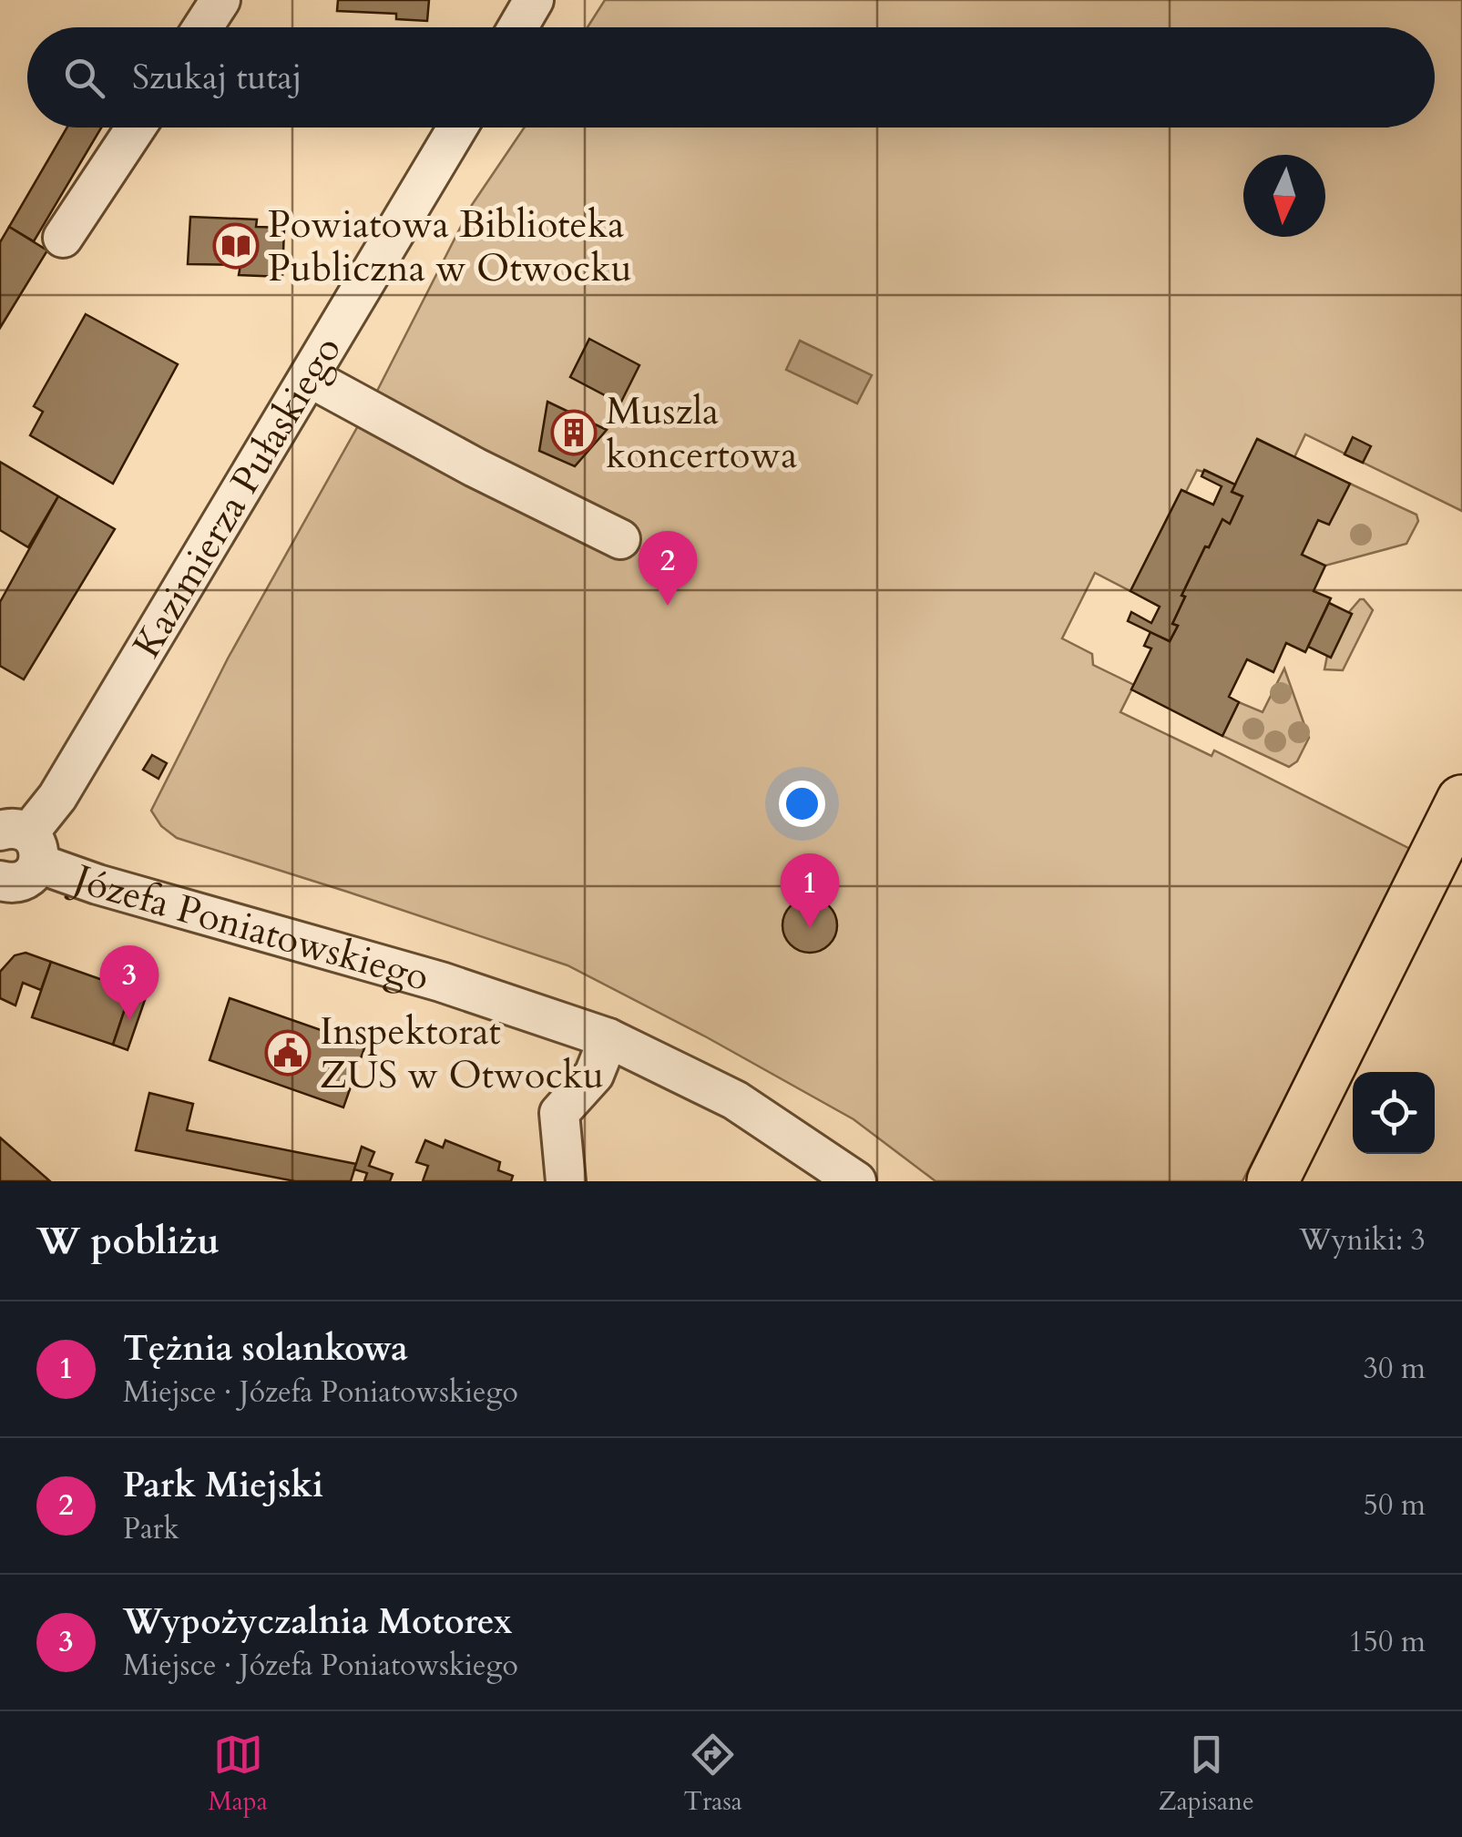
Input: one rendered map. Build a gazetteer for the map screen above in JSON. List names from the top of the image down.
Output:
{
  "streets": {
    "street": ["Kazimierza Pułaskiego", "Józefa Poniatowskiego"]
  },
  "crossings": [
    ["Kazimierza Pułaskiego", "Józefa Poniatowskiego"]
  ],
  "places": {
    "library": ["Powiatowa Biblioteka Publiczna w Otwocku"],
    "building": ["Muszla koncertowa"],
    "public building": ["Inspektorat ZUS w Otwocku"]
  },
  "north": "bottom",
  "page": {
    "search": "Szukaj tutaj",
    "pins": ["2", "1", "3"],
    "heading": ["W pobliżu", "Wyniki: 3"],
    "list": [
      {
        "mark": "1",
        "name": "Tężnia solankowa",
        "note": "Miejsce · Józefa Poniatowskiego",
        "value": "30 m"
      },
      {
        "mark": "2",
        "name": "Park Miejski",
        "note": "Park",
        "value": "50 m"
      },
      {
        "mark": "3",
        "name": "Wypożyczalnia Motorex",
        "note": "Miejsce · Józefa Poniatowskiego",
        "value": "150 m"
      }
    ],
    "nav": ["Mapa", "Trasa", "Zapisane"]
  }
}
